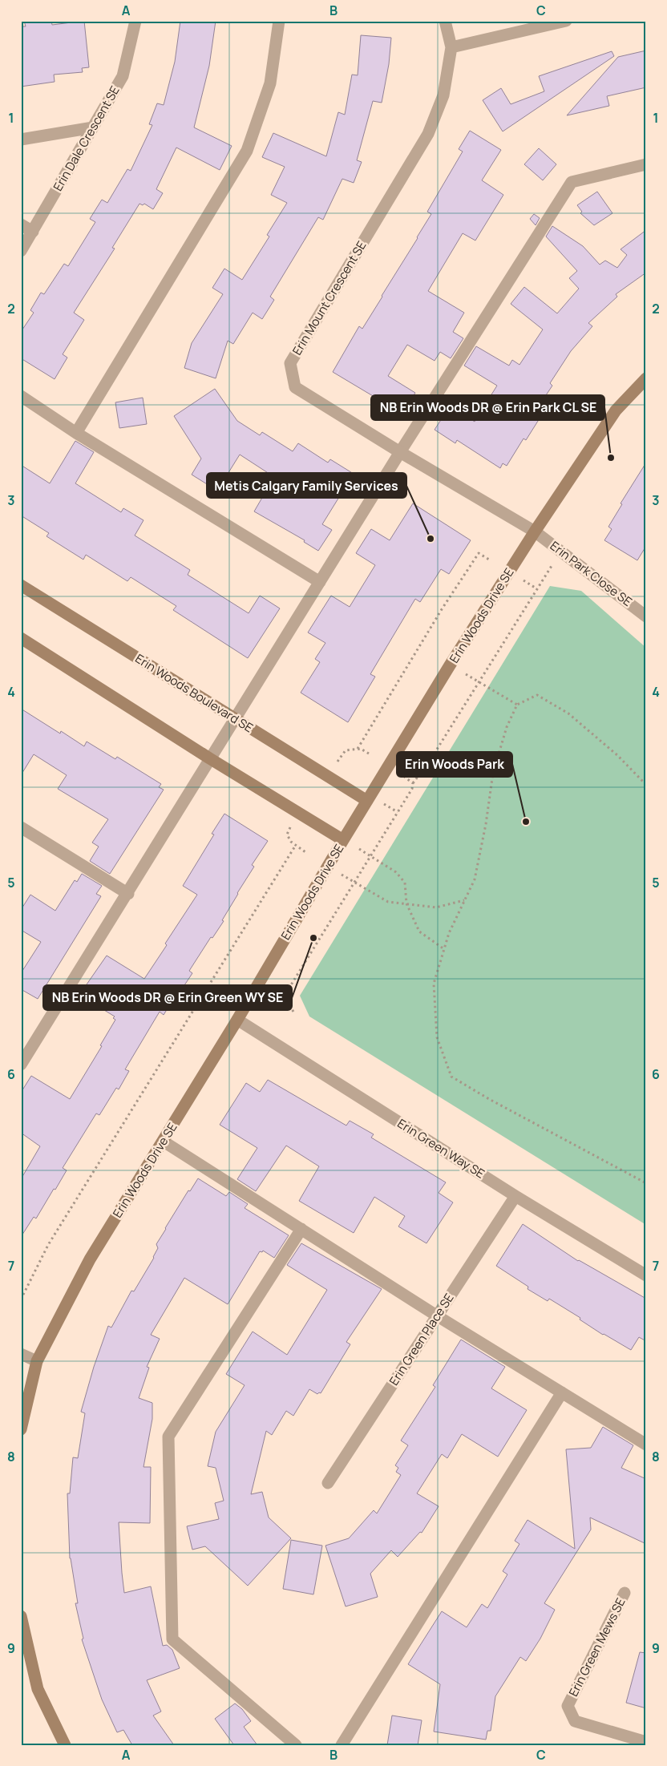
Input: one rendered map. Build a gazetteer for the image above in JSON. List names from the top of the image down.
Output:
{
  "streets": {
    "street": [
      "Erin Dale Crescent SE",
      "Erin Mount Crescent SE",
      "Erin Park Close SE",
      "Erin Woods Drive SE",
      "Erin Woods Boulevard SE",
      "Erin Green Way SE",
      "Erin Green Place SE",
      "Erin Green Mews SE"
    ]
  },
  "crossings": [
    ["Erin Mount Crescent SE", "Erin Park Close SE"],
    ["Erin Mount Crescent SE", "Erin Woods Drive SE"],
    ["Erin Park Close SE", "Erin Woods Drive SE"],
    ["Erin Woods Drive SE", "Erin Woods Boulevard SE"],
    ["Erin Woods Drive SE", "Erin Green Way SE"],
    ["Erin Green Way SE", "Erin Green Place SE"]
  ],
  "places": [
    "NB Erin Woods DR @ Erin Park CL SE",
    "Metis Calgary Family Services",
    "Erin Woods Park",
    "NB Erin Woods DR @ Erin Green WY SE"
  ],
  "grid": {
    "columns": ["A", "B", "C"],
    "rows": [
      "1",
      "2",
      "3",
      "4",
      "5",
      "6",
      "7",
      "8",
      "9"
    ]
  }
}
